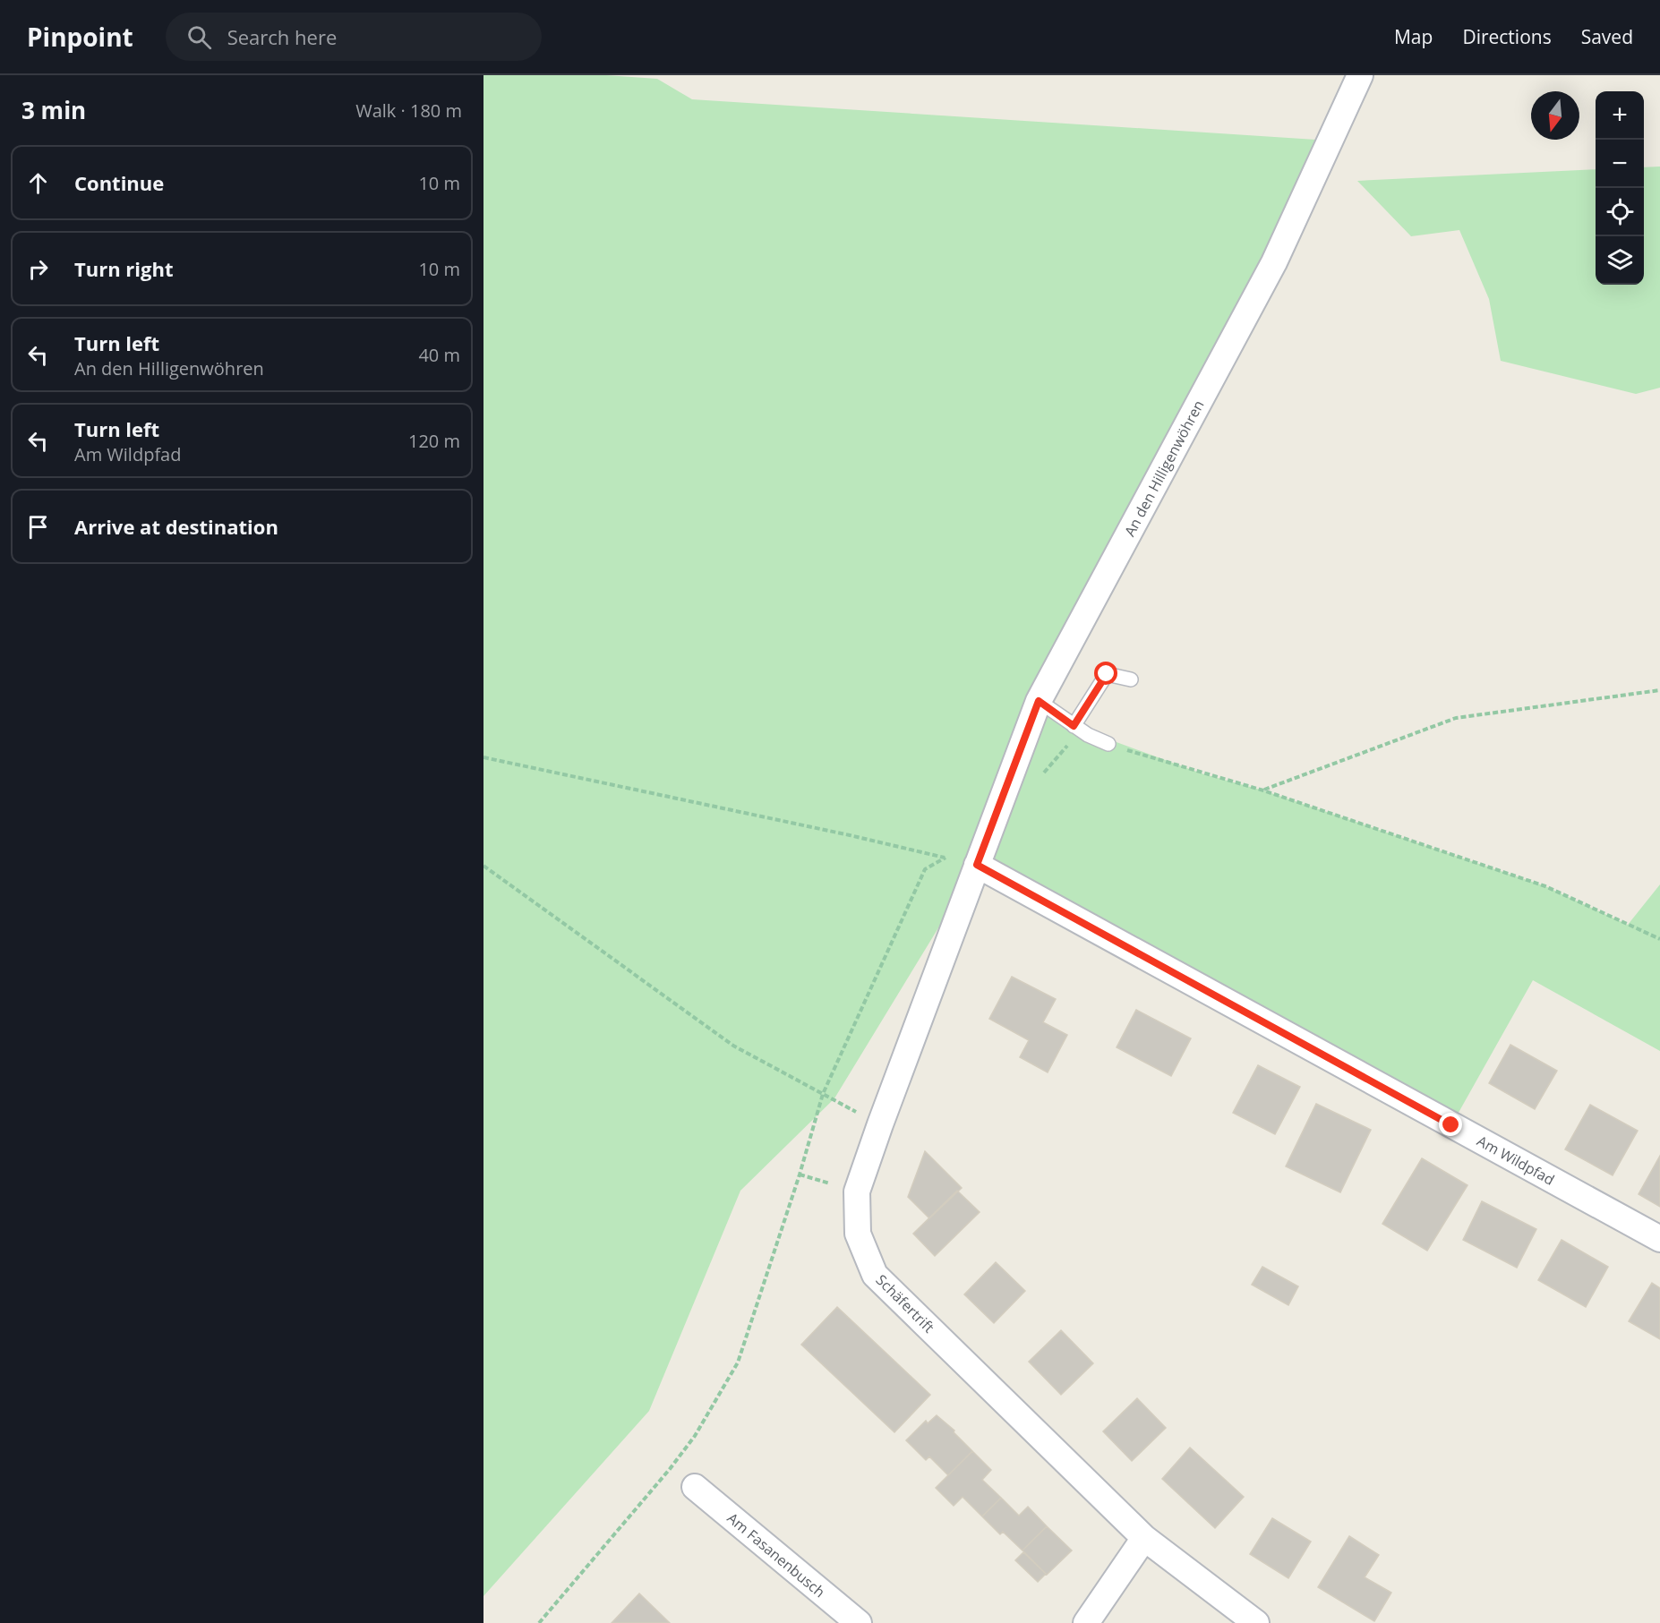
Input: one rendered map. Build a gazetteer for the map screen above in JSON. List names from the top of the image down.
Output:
{
  "streets": {
    "street": [
      "An den Hilligenwöhren",
      "Am Wildpfad",
      "Schäfertrift",
      "Am Fasanenbusch"
    ]
  },
  "crossings": [
    ["An den Hilligenwöhren", "Am Wildpfad"],
    ["An den Hilligenwöhren", "Schäfertrift"],
    ["Am Wildpfad", "Schäfertrift"]
  ],
  "north": "bottom",
  "page": {
    "header": "Pinpoint",
    "search": "Search here",
    "nav": ["Map", "Directions", "Saved"],
    "heading": ["3 min", "Walk · 180 m"],
    "map_buttons": ["+", "−"],
    "list": [
      ["Continue", "10 m"],
      ["Turn right", "10 m"],
      ["Turn left", "An den Hilligenwöhren", "40 m"],
      ["Turn left", "Am Wildpfad", "120 m"],
      "Arrive at destination"
    ]
  }
}
